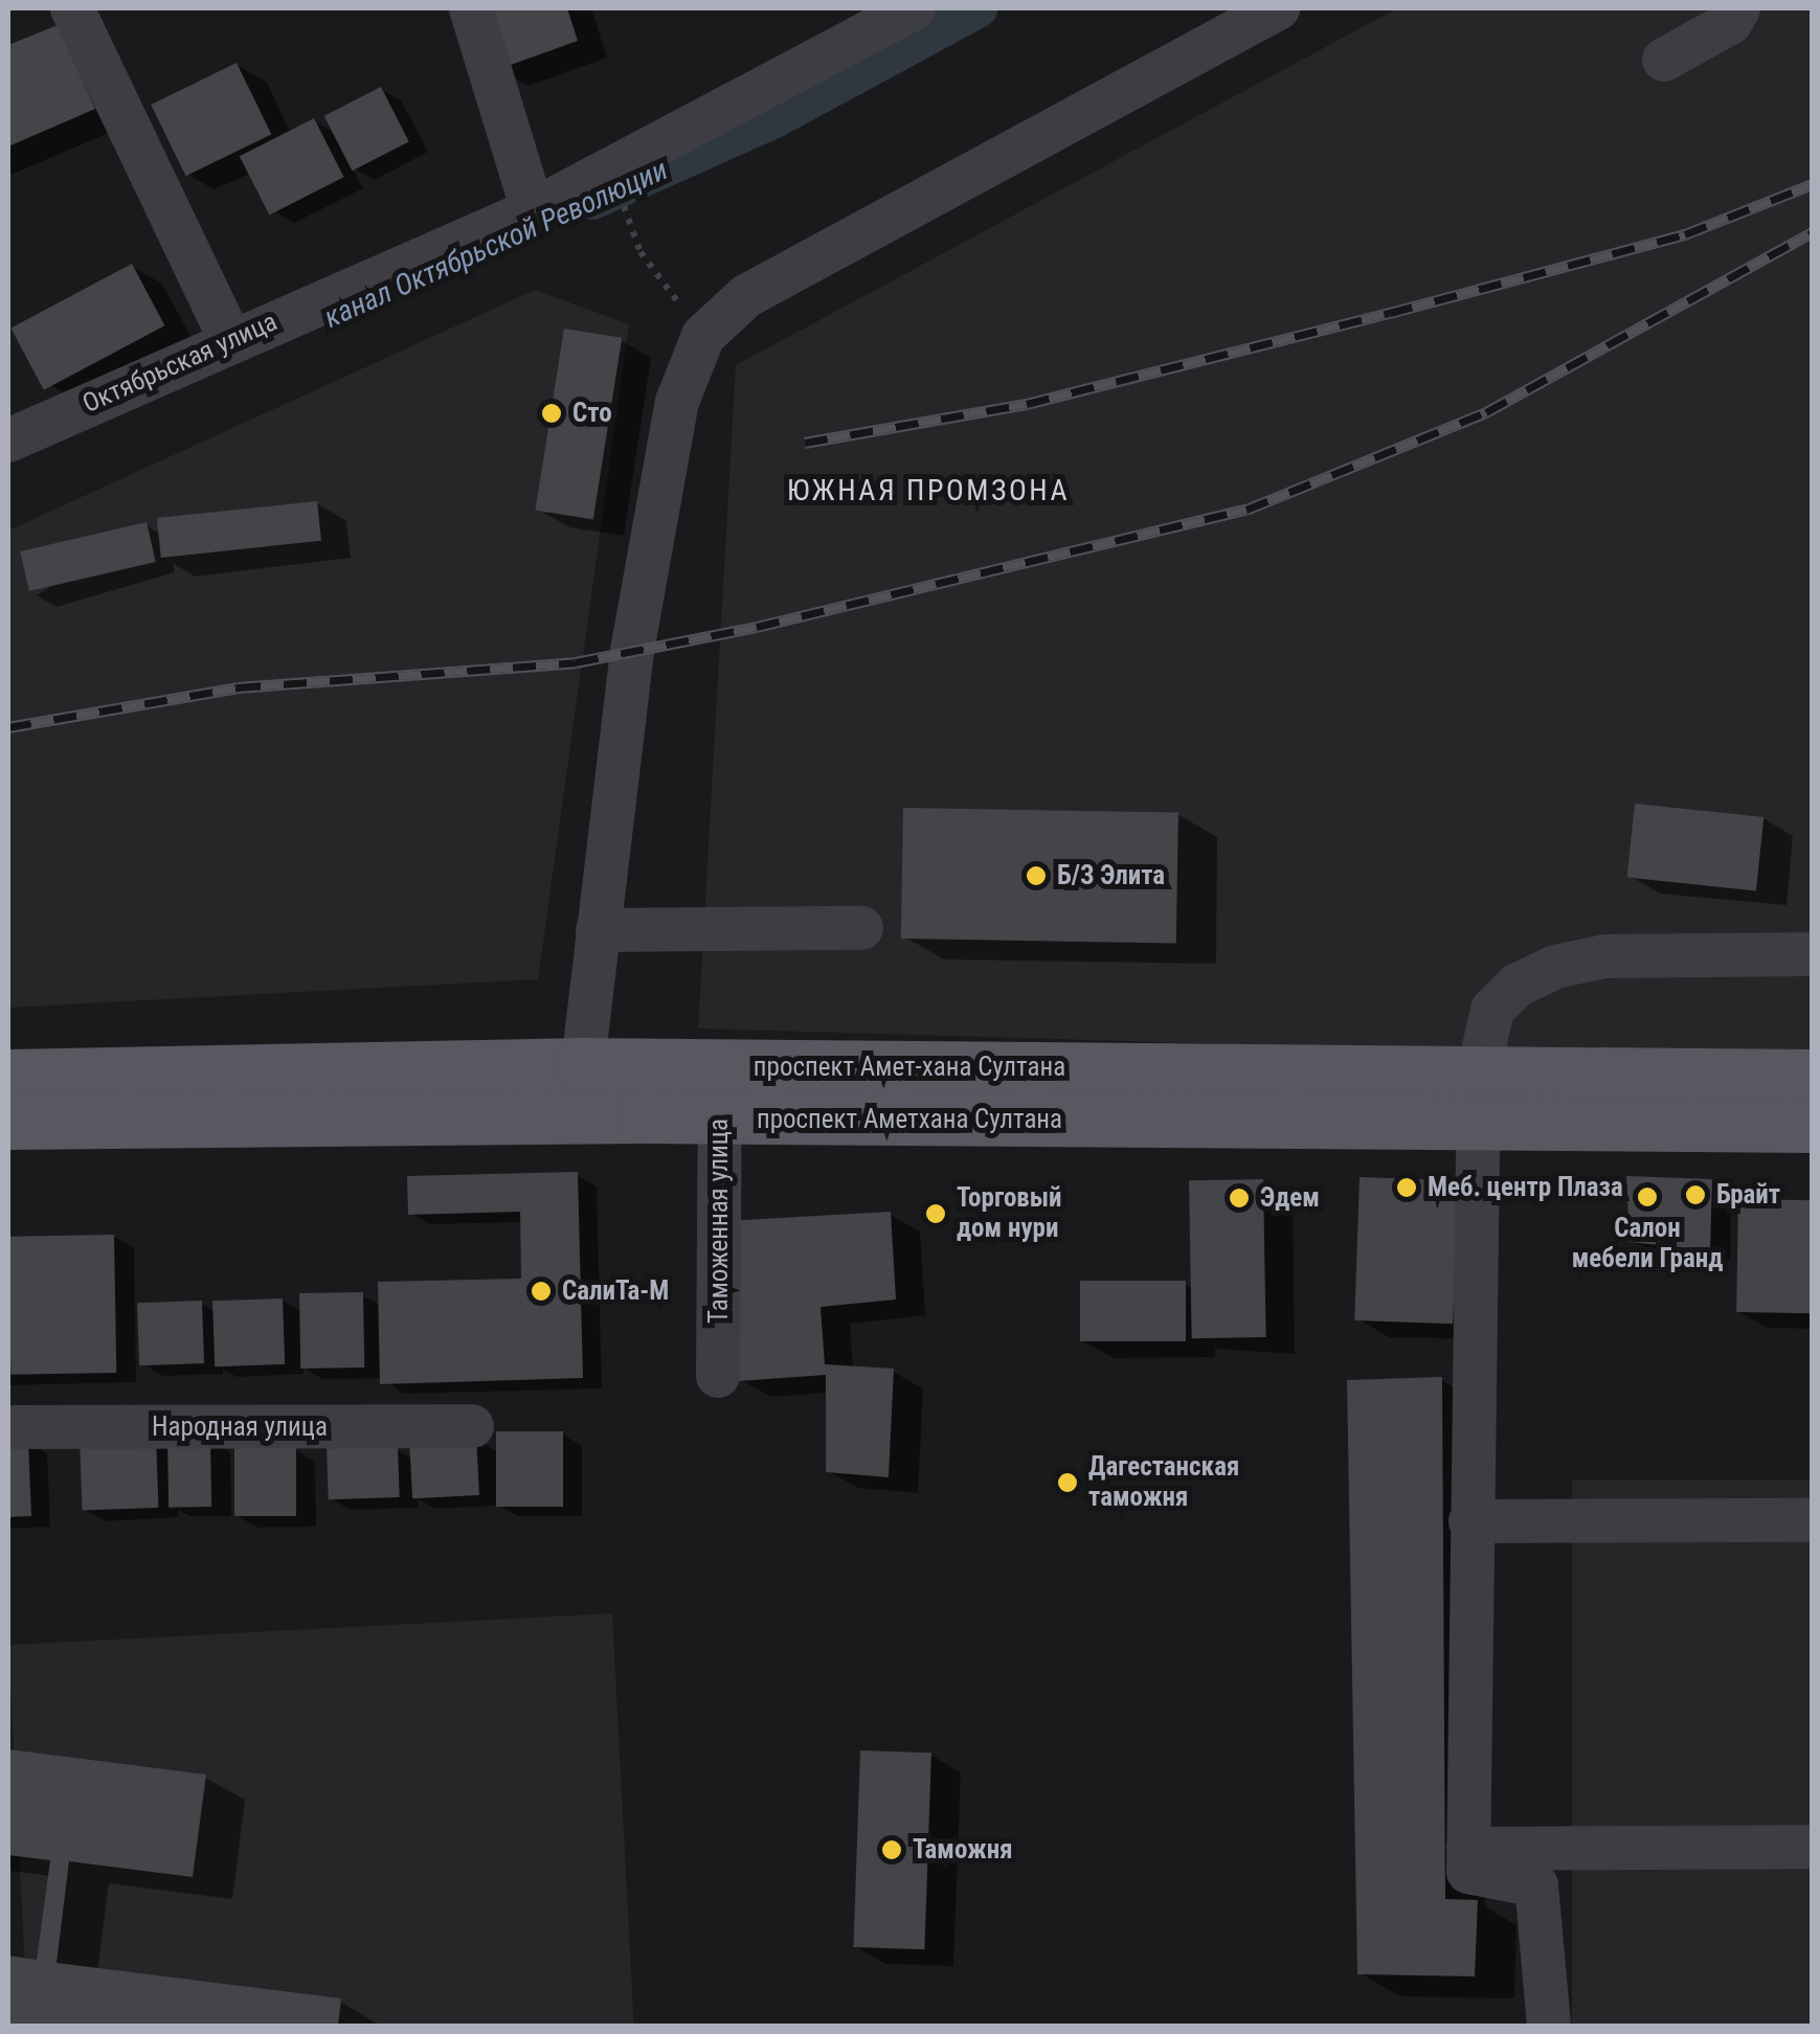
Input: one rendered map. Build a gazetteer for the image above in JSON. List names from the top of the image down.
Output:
{
  "streets": {
    "main road": ["проспект Амет-хана Султана", "проспект Аметхана Султана"],
    "street": ["Октябрьская улица", "Таможенная улица", "Народная улица"]
  },
  "crossings": [
    ["проспект Амет-хана Султана", "проспект Аметхана Султана"],
    ["проспект Амет-хана Султана", "Таможенная улица"],
    ["проспект Аметхана Султана", "Таможенная улица"]
  ],
  "districts": ["ЮЖНАЯ ПРОМЗОНА"],
  "water": ["канал Октябрьской Революции"],
  "places": [
    "Сто",
    "Б/З Элита",
    "Меб. центр Плаза",
    "Брайт",
    "Салон мебели Гранд",
    "Эдем",
    "Торговый дом нури",
    "СалиТа-М",
    "Дагестанская таможня",
    "Таможня"
  ]
}
